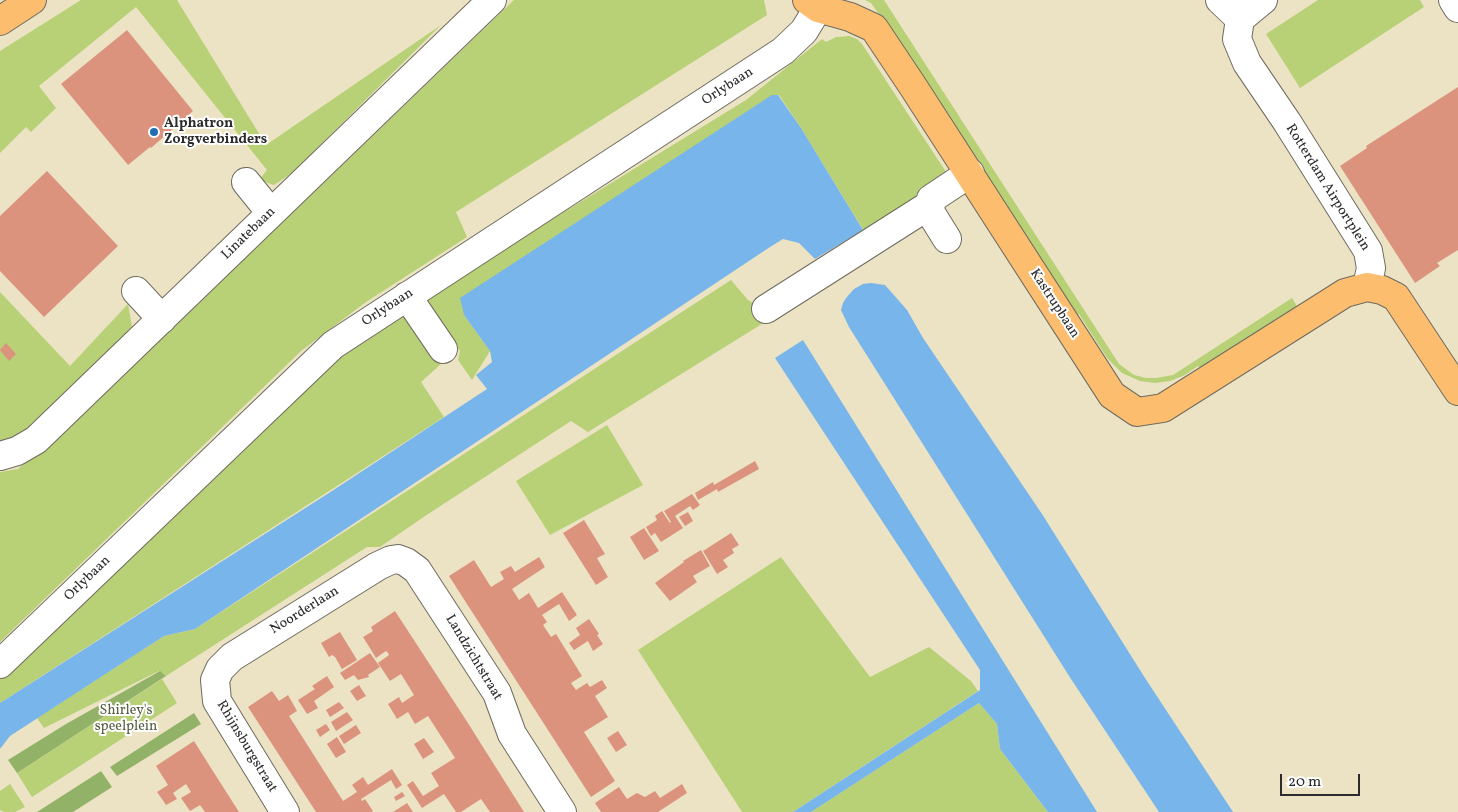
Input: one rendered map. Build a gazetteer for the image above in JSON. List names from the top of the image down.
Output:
{
  "streets": {
    "main road": ["Kastrupbaan"],
    "street": [
      "Orlybaan",
      "Rotterdam Airportplein",
      "Linatebaan",
      "Noorderlaan",
      "Landzichtstraat",
      "Rhijnsburgstraat"
    ]
  },
  "crossings": [
    ["Orlybaan", "Kastrupbaan"],
    ["Rotterdam Airportplein", "Kastrupbaan"],
    ["Noorderlaan", "Landzichtstraat"],
    ["Noorderlaan", "Rhijnsburgstraat"]
  ],
  "parks": ["Shirley's speelplein"],
  "places": ["Alphatron Zorgverbinders"],
  "scale_bar": "20 m"
}
